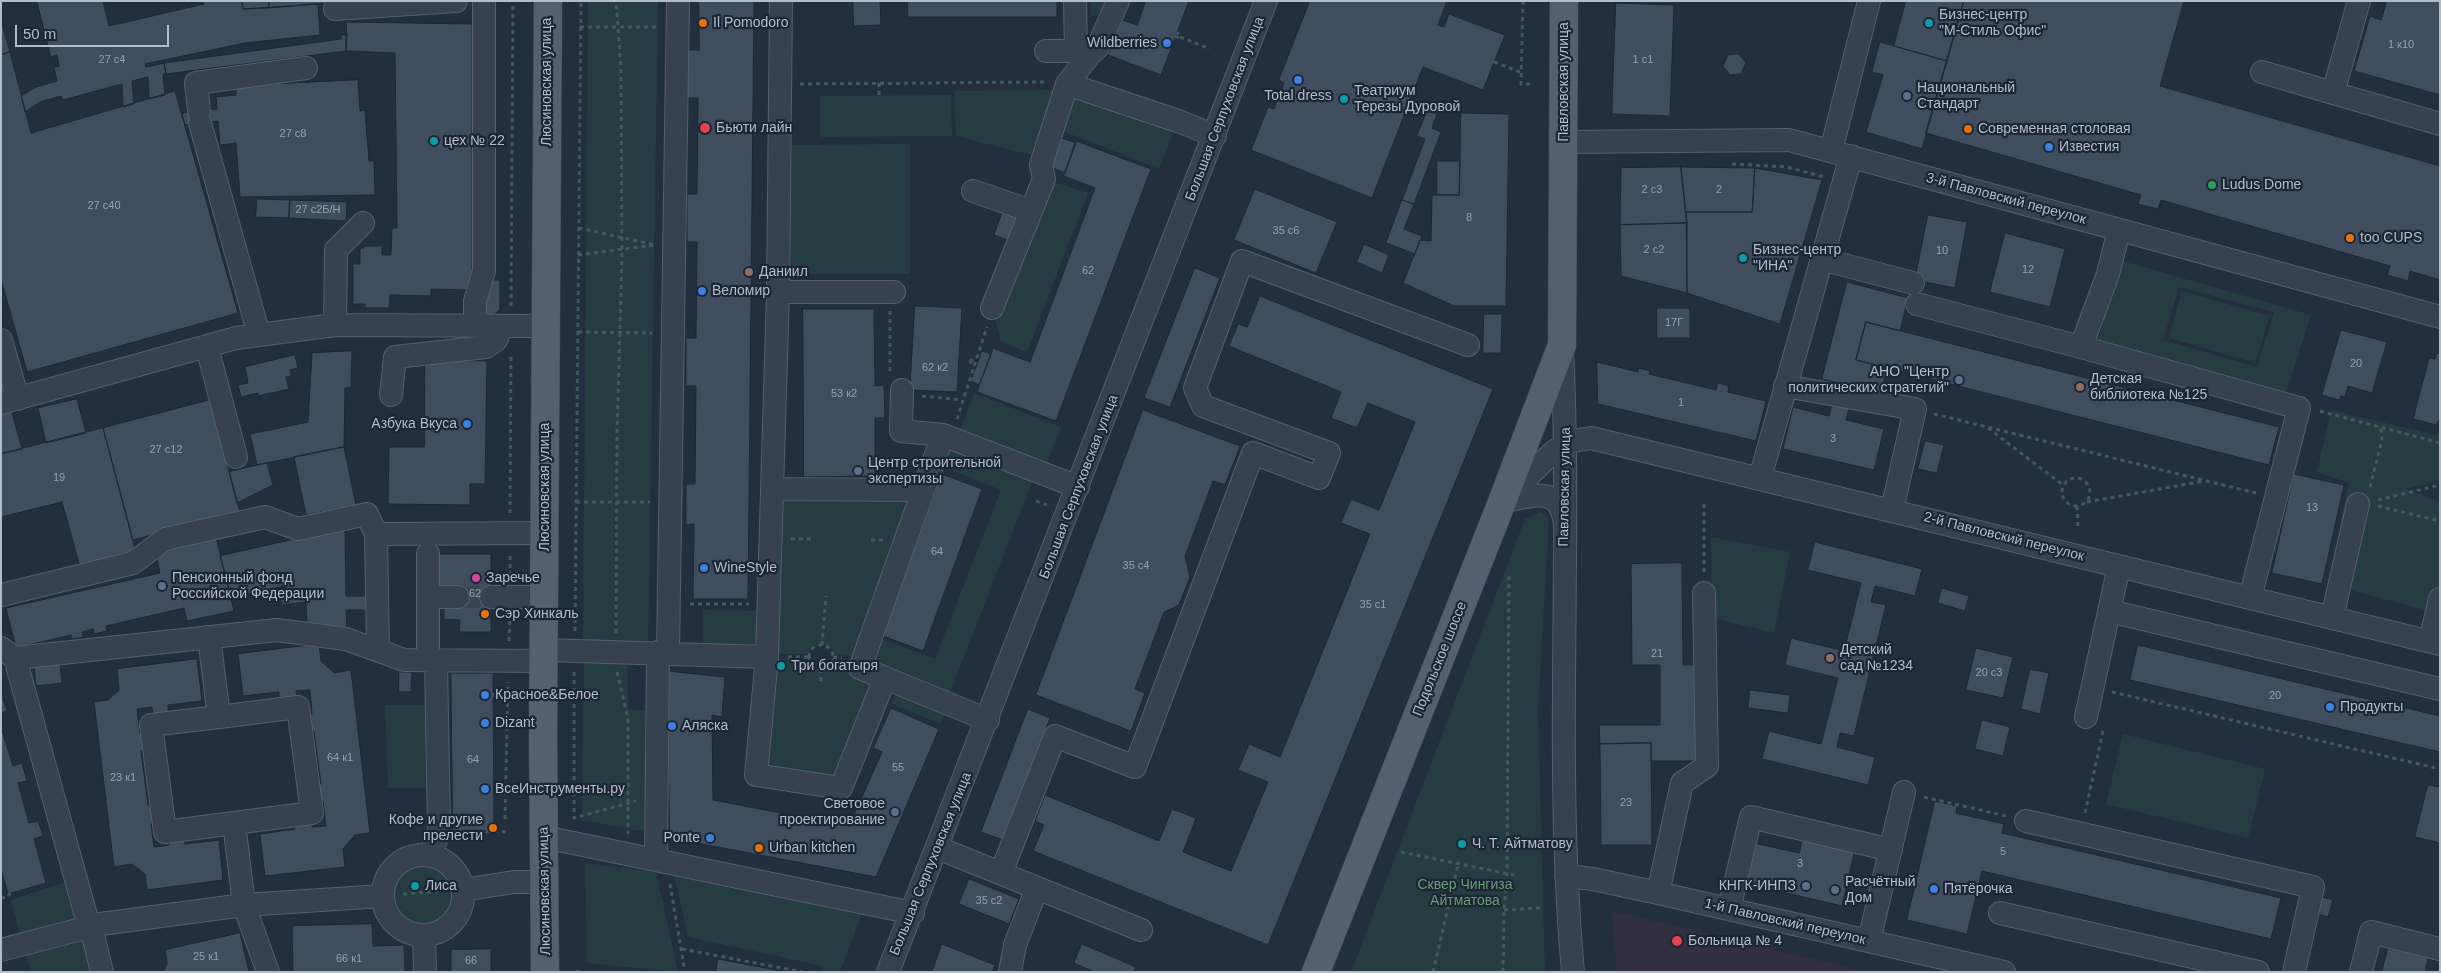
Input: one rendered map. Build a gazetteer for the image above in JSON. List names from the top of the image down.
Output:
{
  "streets": {
    "main road": ["Люсиновская улица", "Павловская улица", "Подольское шоссе"],
    "street": [
      "Большая Серпуховская улица",
      "3-й Павловский переулок",
      "2-й Павловский переулок",
      "1-й Павловский переулок"
    ]
  },
  "crossings": [
    ["Павловская улица", "3-й Павловский переулок"],
    ["Павловская улица", "2-й Павловский переулок"],
    ["Павловская улица", "Подольское шоссе"],
    ["Павловская улица", "1-й Павловский переулок"]
  ],
  "parks": ["Сквер Чингиза Айтматова"],
  "places": [
    "Il Pomodoro",
    "Бизнес-центр \"М-Стиль Офис\"",
    "Wildberries",
    "Total dress",
    "Национальный Стандарт",
    "Театриум Терезы Дуровой",
    "Бьюти лайн",
    "Современная столовая",
    "цех № 22",
    "Известия",
    "Ludus Dome",
    "too CUPS",
    "Бизнес-центр \"ИНА\"",
    "Даниил",
    "Веломир",
    "АНО \"Центр политических стратегий\"",
    "Детская библиотека №125",
    "Азбука Вкуса",
    "Центр строительной экспертизы",
    "WineStyle",
    "Заречье",
    "Пенсионный фонд Российской Федерации",
    "Сэр Хинкаль",
    "Детский сад №1234",
    "Три богатыря",
    "Красное&Белое",
    "Продукты",
    "Dizant",
    "Аляска",
    "ВсеИнструменты.ру",
    "Световое проектирование",
    "Кофе и другие прелести",
    "Ponte",
    "Ч. Т. Айтматову",
    "Urban kitchen",
    "Лиса",
    "КНГК-ИНПЗ",
    "Пятёрочка",
    "Расчётный Дом",
    "Больница № 4"
  ],
  "house_numbers": [
    "1 к10",
    "27 с4",
    "1 с1",
    "27 с8",
    "2 с3",
    "2",
    "27 с40",
    "27 с2Б/Н",
    "8",
    "35 с6",
    "2 с2",
    "10",
    "12",
    "62",
    "17Г",
    "20",
    "62 к2",
    "53 к2",
    "1",
    "3",
    "27 с12",
    "19",
    "13",
    "64",
    "35 с4",
    "62",
    "35 с1",
    "21",
    "20 с3",
    "20",
    "64 к1",
    "64",
    "55",
    "23 к1",
    "23",
    "5",
    "3",
    "35 с2",
    "25 к1",
    "66 к1",
    "66"
  ],
  "scale_bar": "50 m"
}
